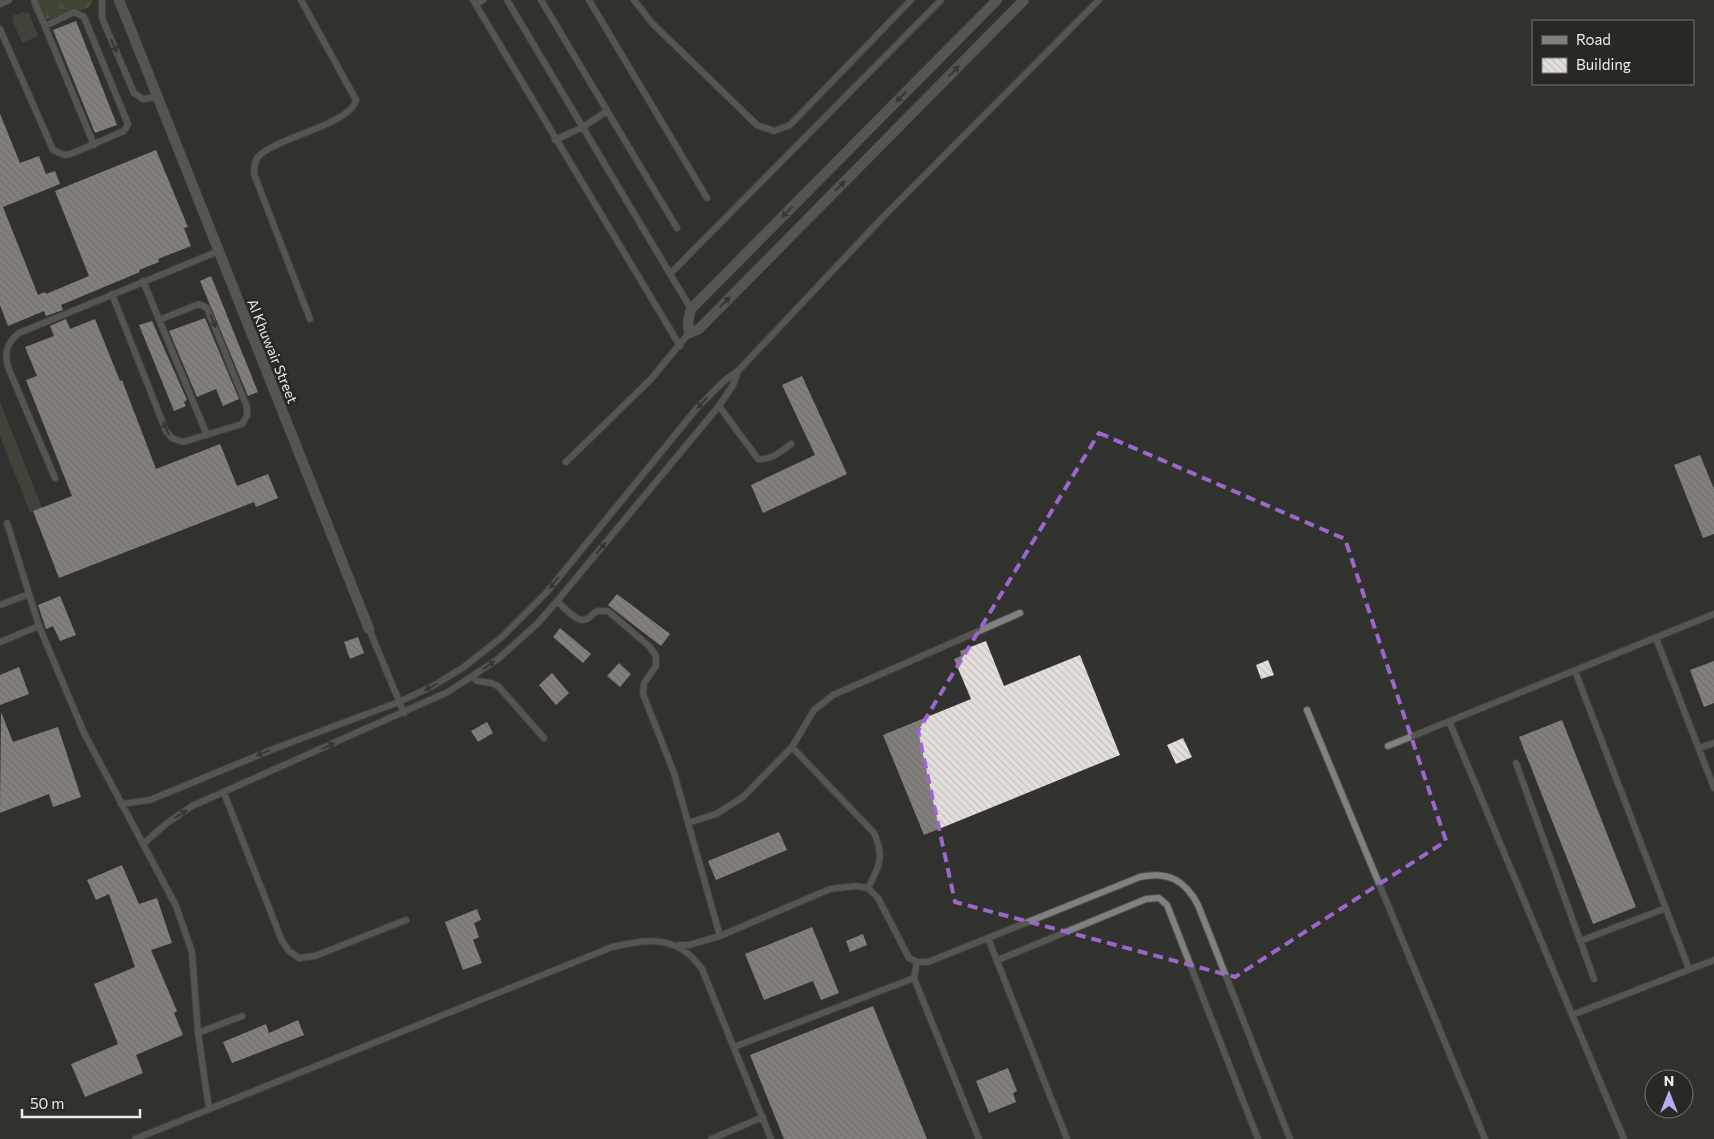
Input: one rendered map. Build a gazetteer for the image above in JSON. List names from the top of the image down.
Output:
{
  "streets": {
    "street": ["Al Khuwair Street"]
  },
  "legend": ["Road", "Building"],
  "scale_bar": "50 m",
  "north": "top"
}
